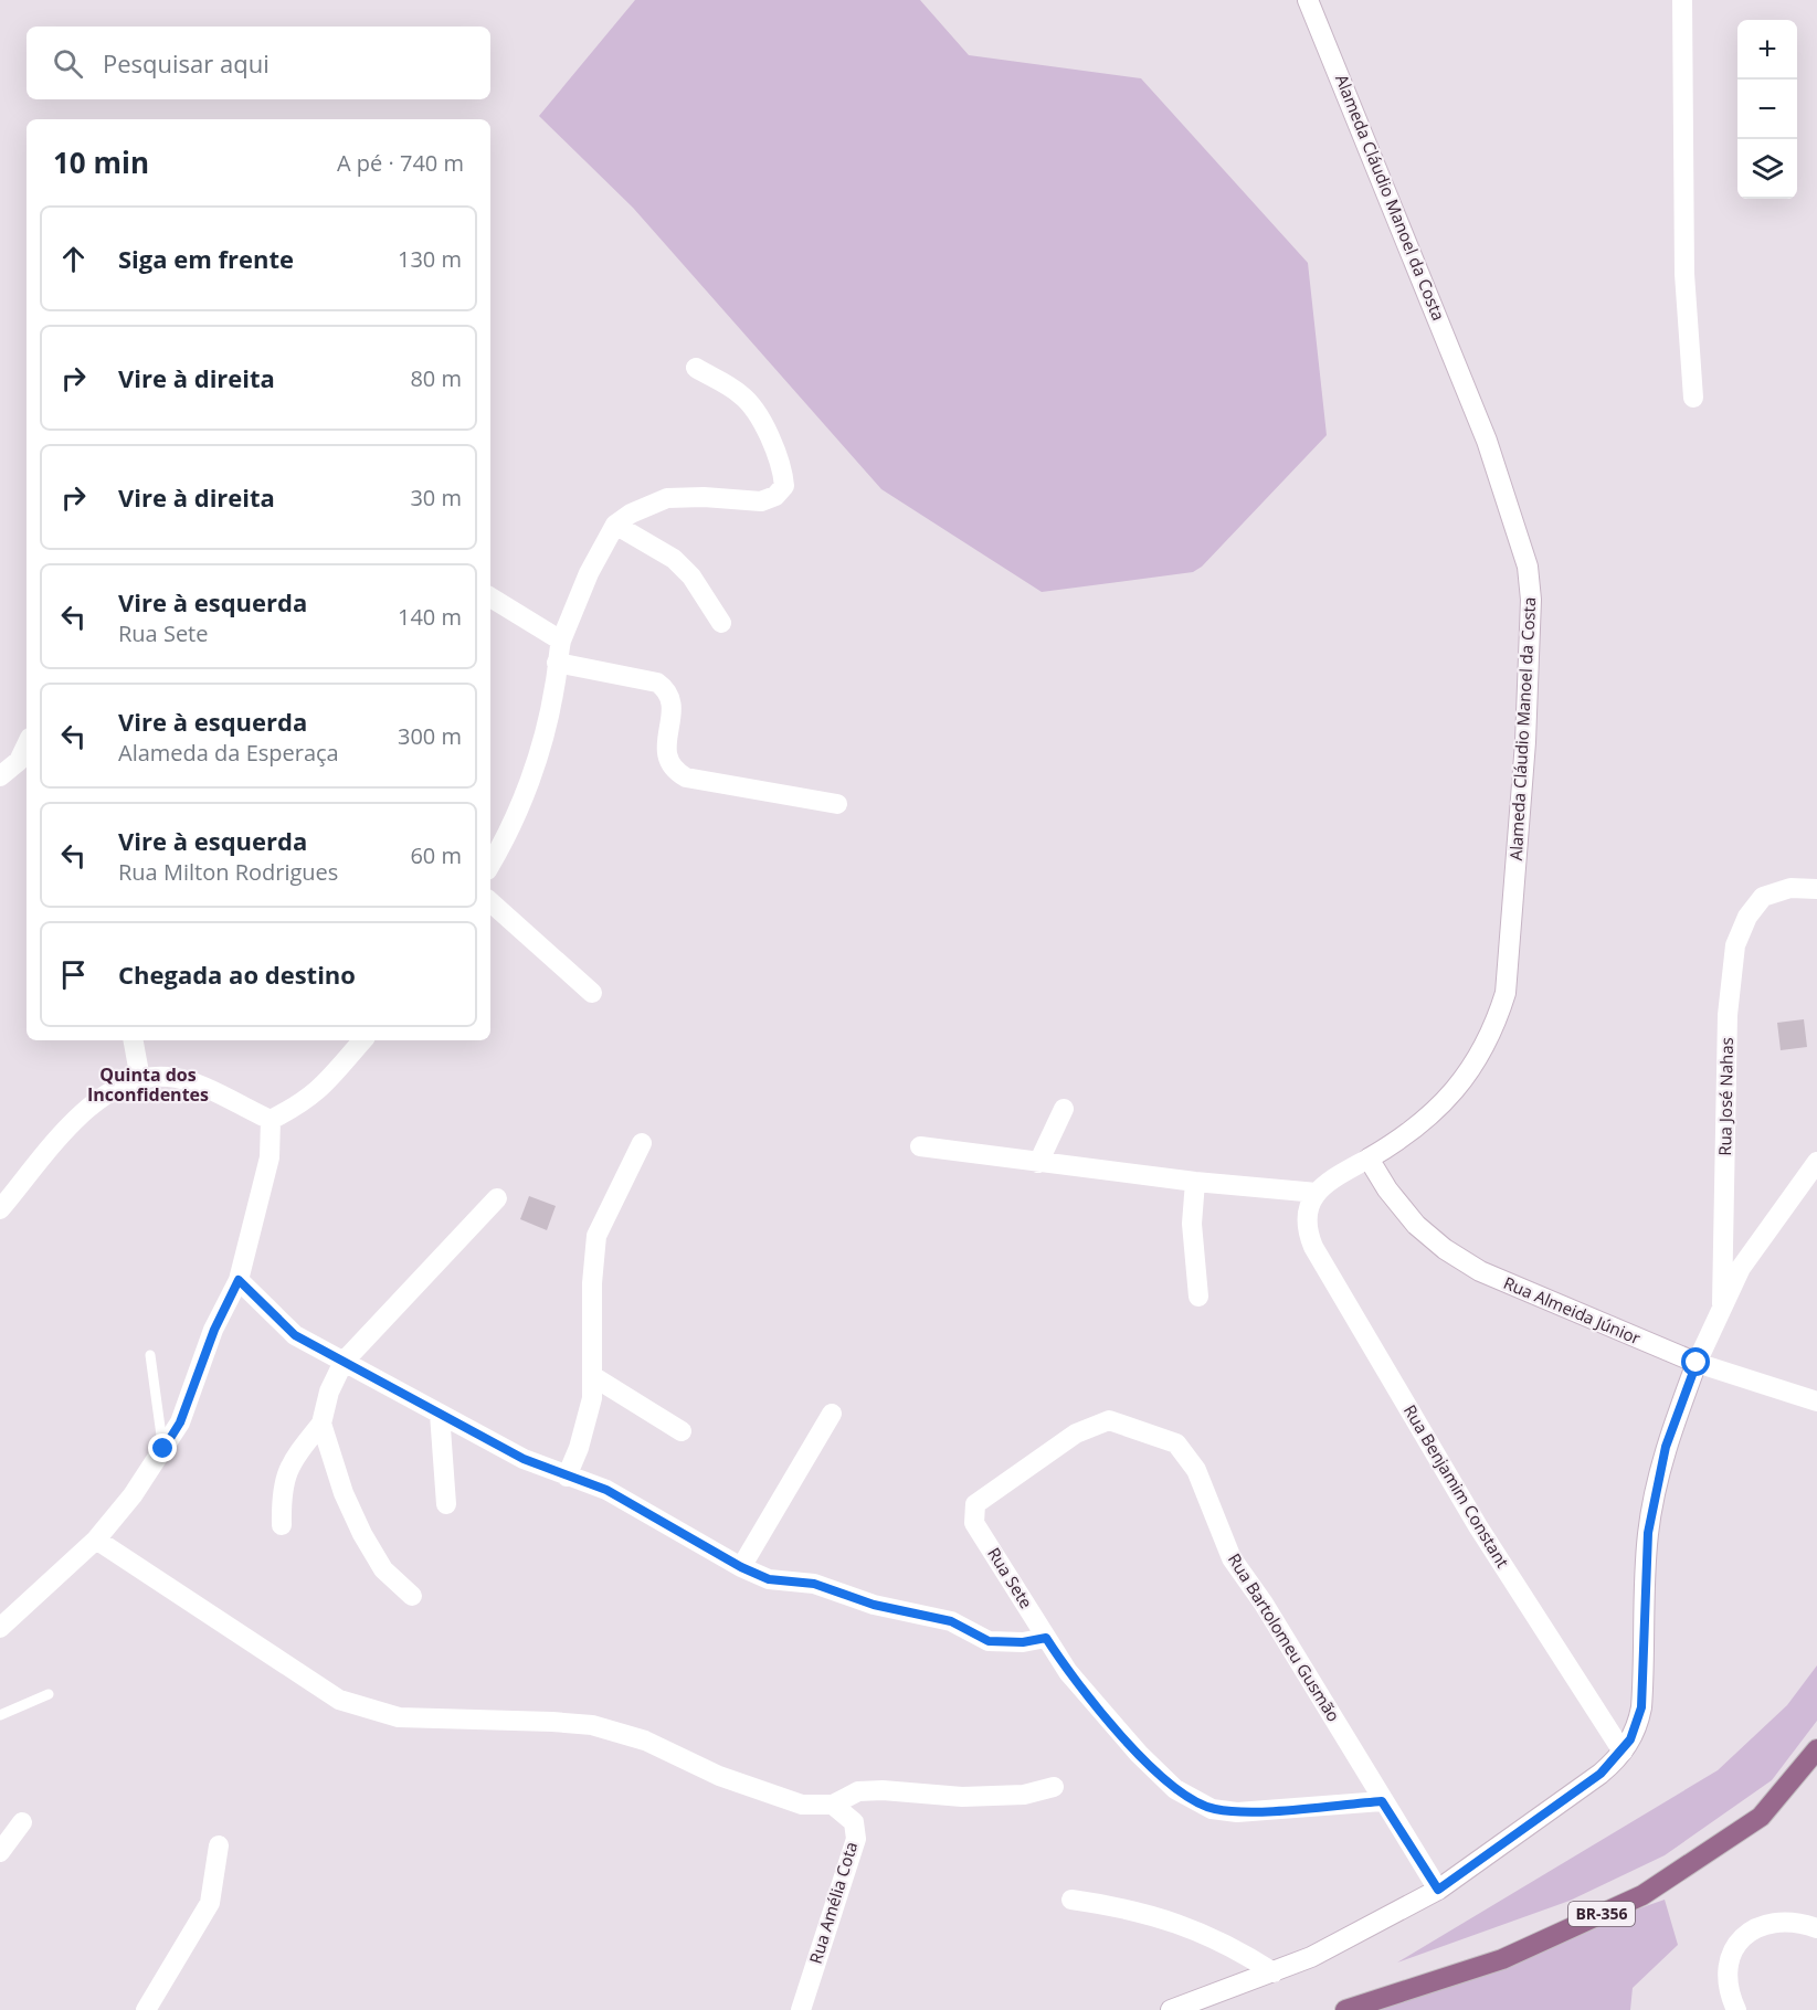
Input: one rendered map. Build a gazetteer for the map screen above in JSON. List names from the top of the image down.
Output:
{
  "streets": {
    "main road": ["BR-356"],
    "street": [
      "Alameda Cláudio Manoel da Costa",
      "Rua José Nahas",
      "Rua Almeida Júnior",
      "Rua Benjamim Constant",
      "Rua Sete",
      "Rua Bartolomeu Gusmão",
      "Rua Amélia Cota"
    ]
  },
  "crossings": [
    ["Alameda Cláudio Manoel da Costa", "Rua Almeida Júnior"],
    ["Alameda Cláudio Manoel da Costa", "Rua Benjamim Constant"],
    ["Rua Sete", "Rua Bartolomeu Gusmão"]
  ],
  "districts": ["Quinta dos Inconfidentes"],
  "page": {
    "map_buttons": ["+", "−"],
    "search": "Pesquisar aqui",
    "heading": ["10 min", "A pé · 740 m"],
    "list": [
      ["Siga em frente", "130 m"],
      ["Vire à direita", "80 m"],
      ["Vire à direita", "30 m"],
      ["Vire à esquerda", "Rua Sete", "140 m"],
      ["Vire à esquerda", "Alameda da Esperaça", "300 m"],
      ["Vire à esquerda", "Rua Milton Rodrigues", "60 m"],
      "Chegada ao destino"
    ]
  }
}
